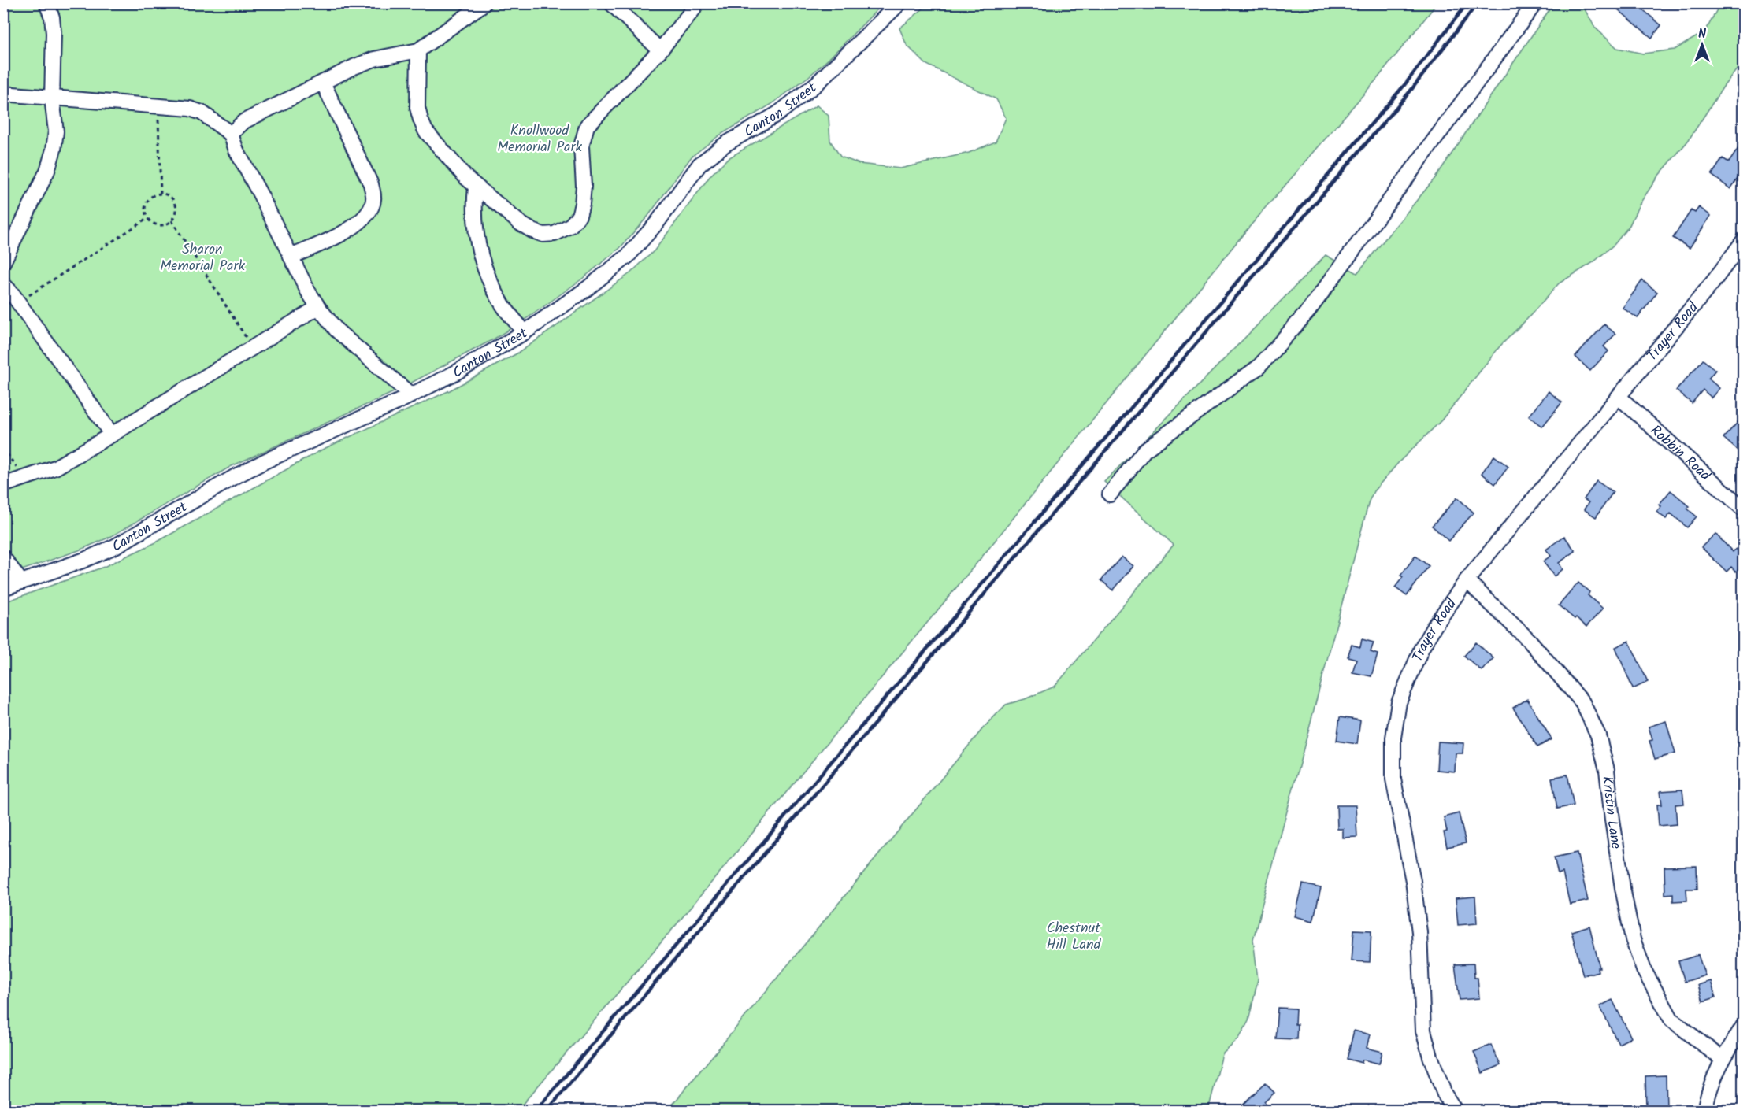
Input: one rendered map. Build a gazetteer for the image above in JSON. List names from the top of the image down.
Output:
{
  "streets": {
    "street": [
      "Canton Street",
      "Trayer Road",
      "Robbin Road",
      "Kristin Lane"
    ]
  },
  "crossings": [
    ["Trayer Road", "Robbin Road"],
    ["Trayer Road", "Kristin Lane"]
  ],
  "parks": ["Knollwood Memorial Park", "Sharon Memorial Park", "Chestnut Hill Land"],
  "north": "top"
}
